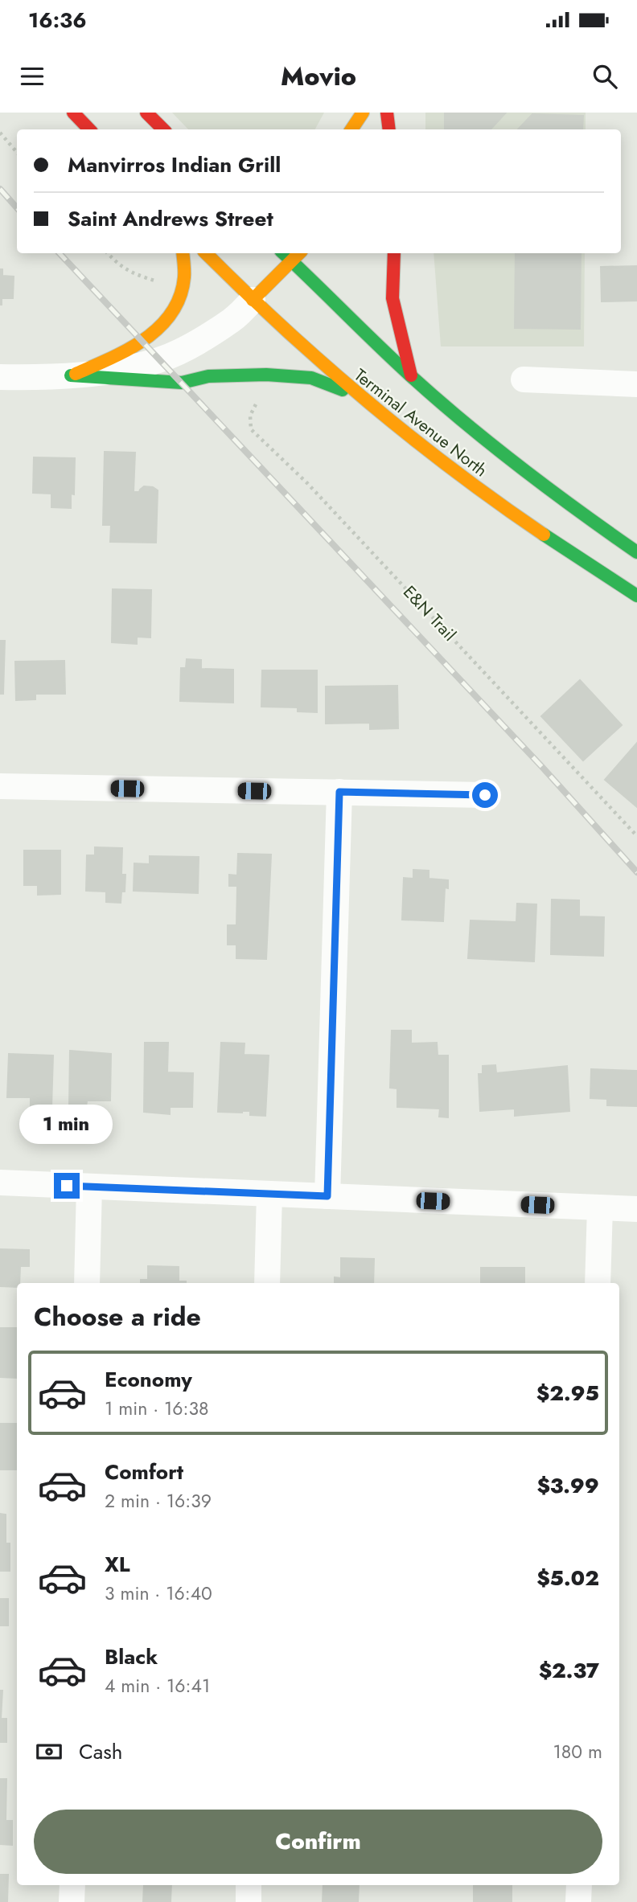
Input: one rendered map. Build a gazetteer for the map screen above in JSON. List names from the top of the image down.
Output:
{
  "streets": {
    "main road": ["Terminal Avenue North"],
    "path": ["E&N Trail"]
  },
  "page": {
    "status": "16:36",
    "header": "Movio",
    "banner": ["Manvirros Indian Grill", "Saint Andrews Street"],
    "bubble": "1 min",
    "heading": "Choose a ride",
    "list": [
      {
        "name": "Economy",
        "note": "1 min · 16:38",
        "value": "$2.95"
      },
      {
        "name": "Comfort",
        "note": "2 min · 16:39",
        "value": "$3.99"
      },
      {
        "name": "XL",
        "note": "3 min · 16:40",
        "value": "$5.02"
      },
      {
        "name": "Black",
        "note": "4 min · 16:41",
        "value": "$2.37"
      }
    ],
    "pay": ["Cash", "180 m"],
    "buttons": "Confirm"
  }
}
